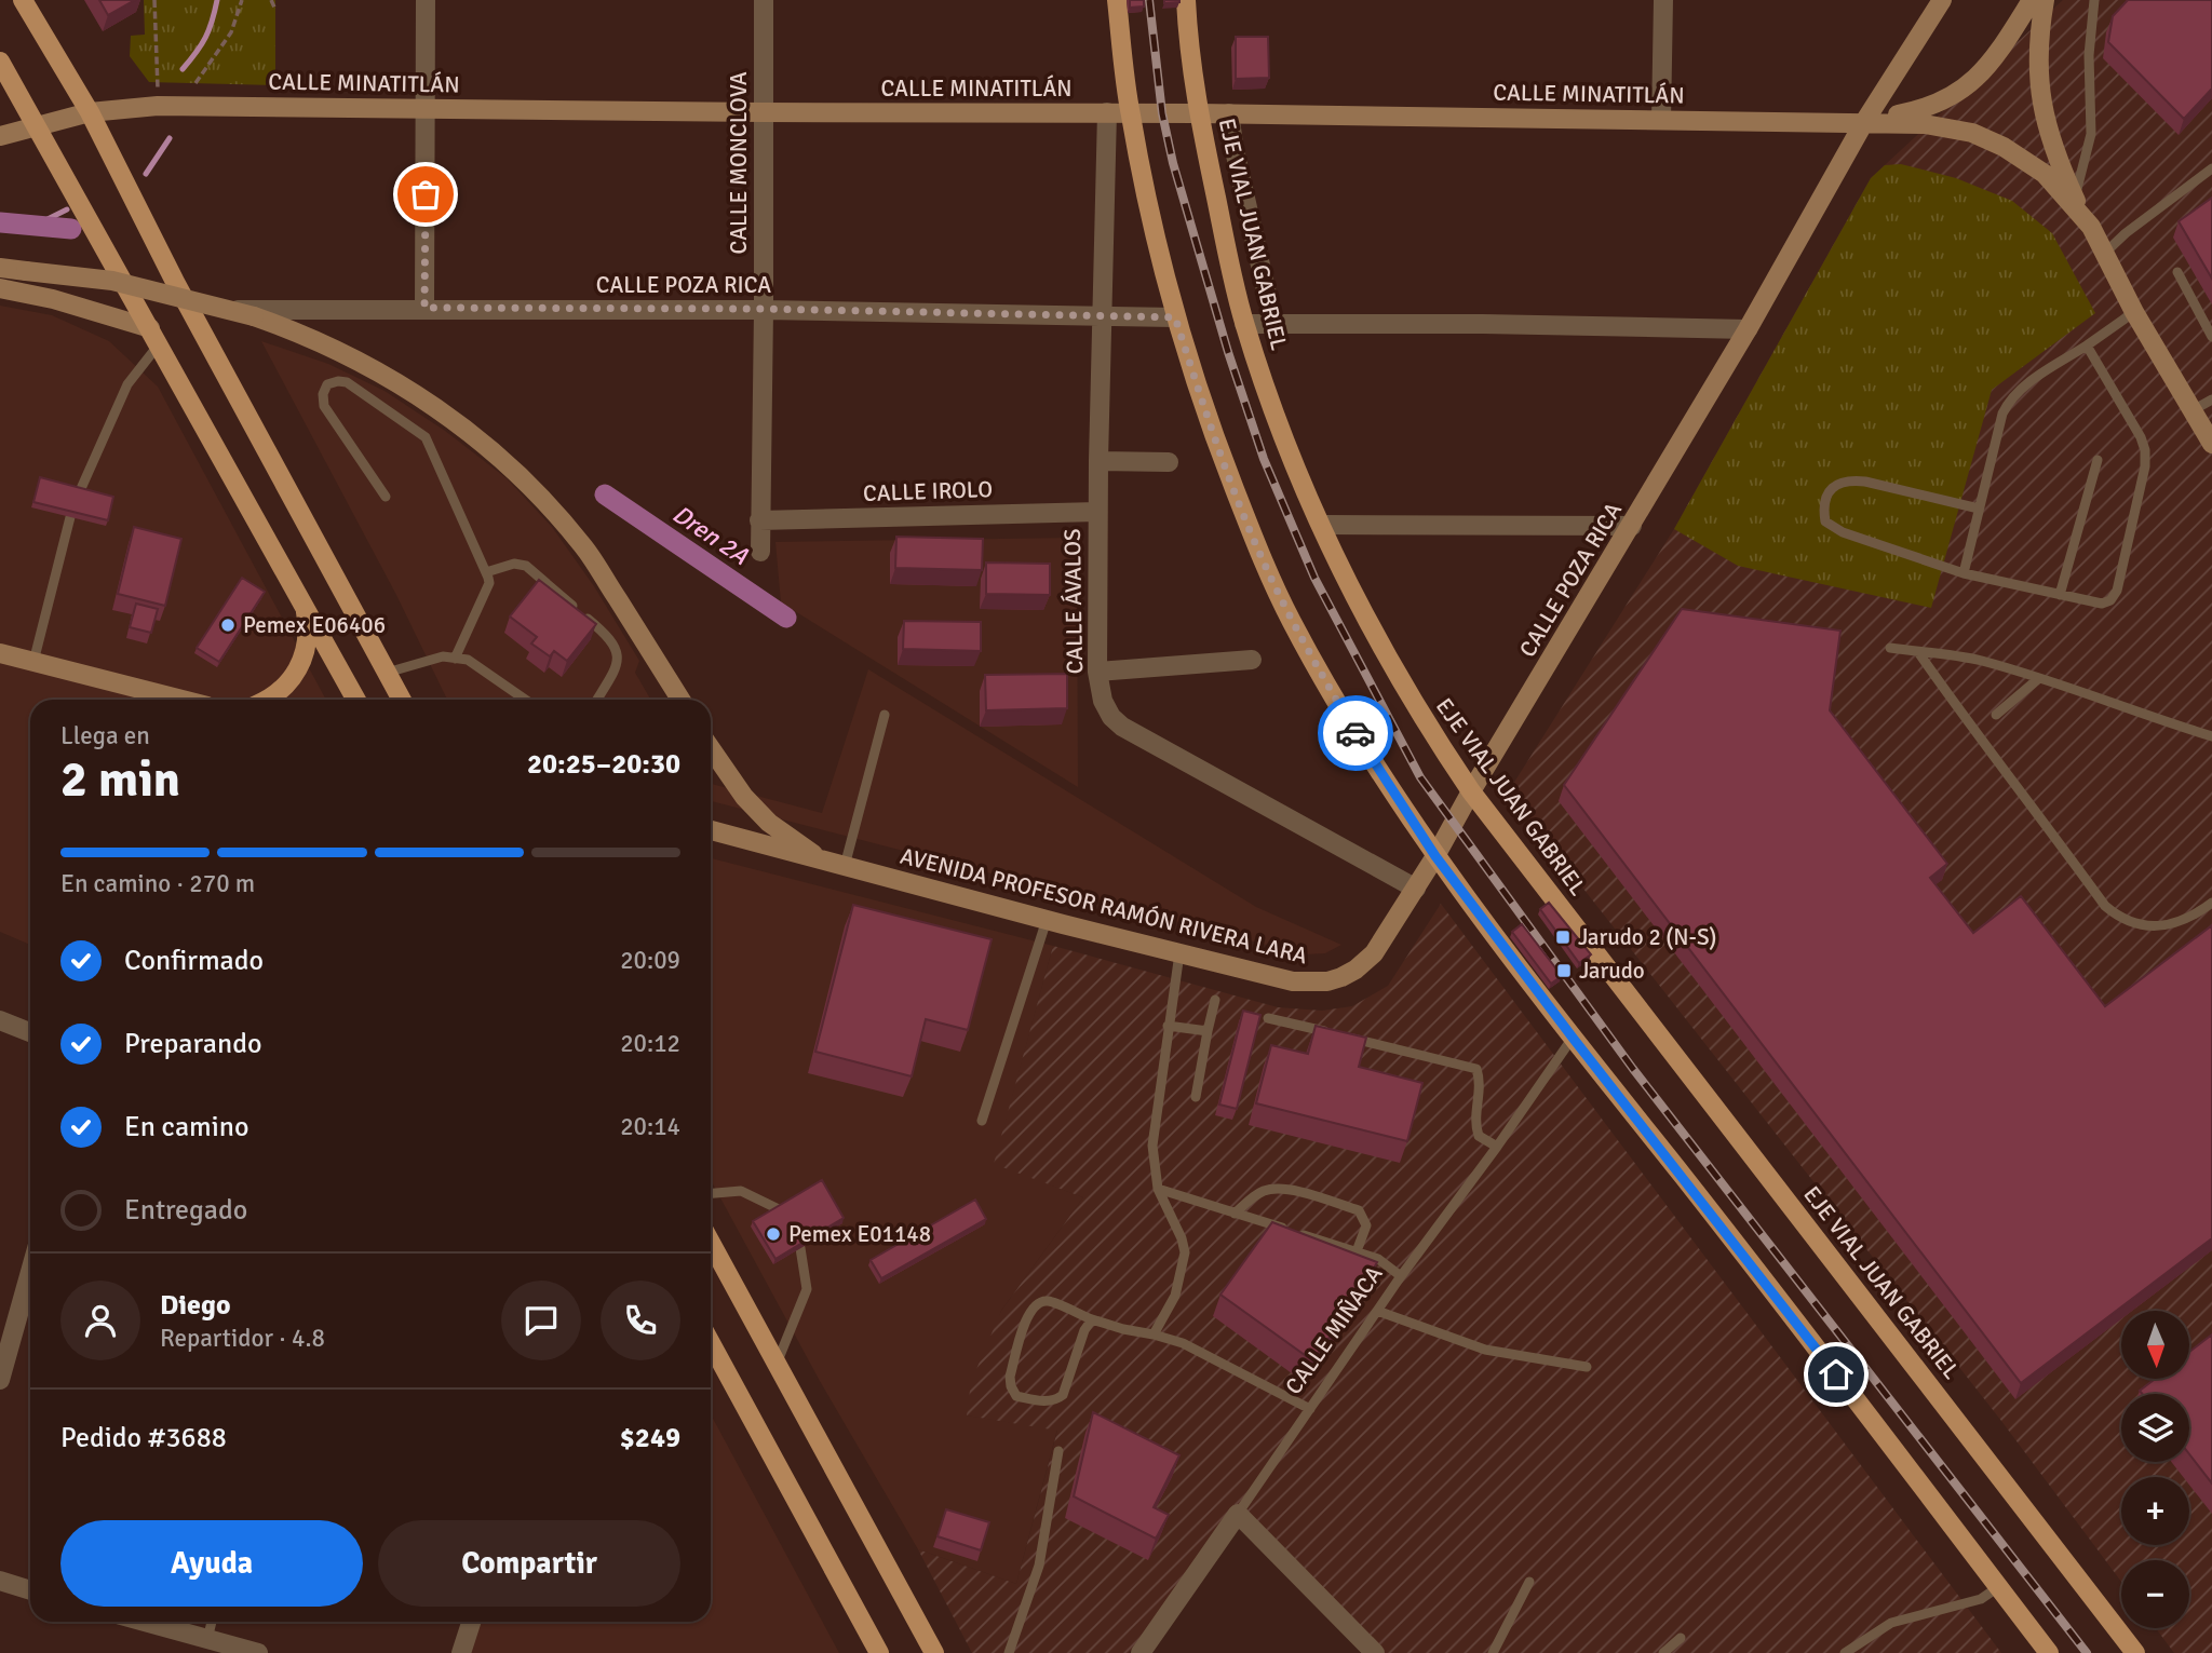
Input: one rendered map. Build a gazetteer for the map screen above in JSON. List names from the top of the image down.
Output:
{
  "streets": {
    "main road": [
      "CALLE MINATITLÁN",
      "EJE VIAL JUAN GABRIEL",
      "CALLE POZA RICA",
      "AVENIDA PROFESOR RAMÓN RIVERA LARA"
    ],
    "street": [
      "CALLE MONCLOVA",
      "CALLE IROLO",
      "CALLE ÁVALOS",
      "CALLE MIÑACA"
    ]
  },
  "crossings": [
    ["CALLE MINATITLÁN", "CALLE MONCLOVA"],
    ["CALLE MINATITLÁN", "EJE VIAL JUAN GABRIEL"],
    ["CALLE MINATITLÁN", "CALLE POZA RICA"],
    ["CALLE MINATITLÁN", "CALLE ÁVALOS"],
    ["CALLE MONCLOVA", "CALLE POZA RICA"],
    ["CALLE MONCLOVA", "CALLE IROLO"],
    ["EJE VIAL JUAN GABRIEL", "CALLE POZA RICA"],
    ["CALLE POZA RICA", "CALLE ÁVALOS"],
    ["CALLE POZA RICA", "AVENIDA PROFESOR RAMÓN RIVERA LARA"],
    ["CALLE IROLO", "CALLE ÁVALOS"],
    ["CALLE ÁVALOS", "AVENIDA PROFESOR RAMÓN RIVERA LARA"]
  ],
  "water": ["Dren 2A"],
  "places": {
    "other": ["Pemex E06406", "Pemex E01148"],
    "transit": ["Jarudo 2 (N-S)", "Jarudo"]
  },
  "north": "bottom",
  "page": {
    "heading": ["2 min", "Llega en", "20:25–20:30"],
    "panel": [
      "Diego",
      "Repartidor · 4.8",
      "Pedido #3688",
      "$249"
    ],
    "bar": "En camino · 270 m",
    "list": [
      ["Confirmado", "20:09"],
      ["Preparando", "20:12"],
      ["En camino", "20:14"],
      "Entregado"
    ],
    "map_buttons": ["+", "−"],
    "buttons": ["Ayuda", "Compartir"]
  }
}
